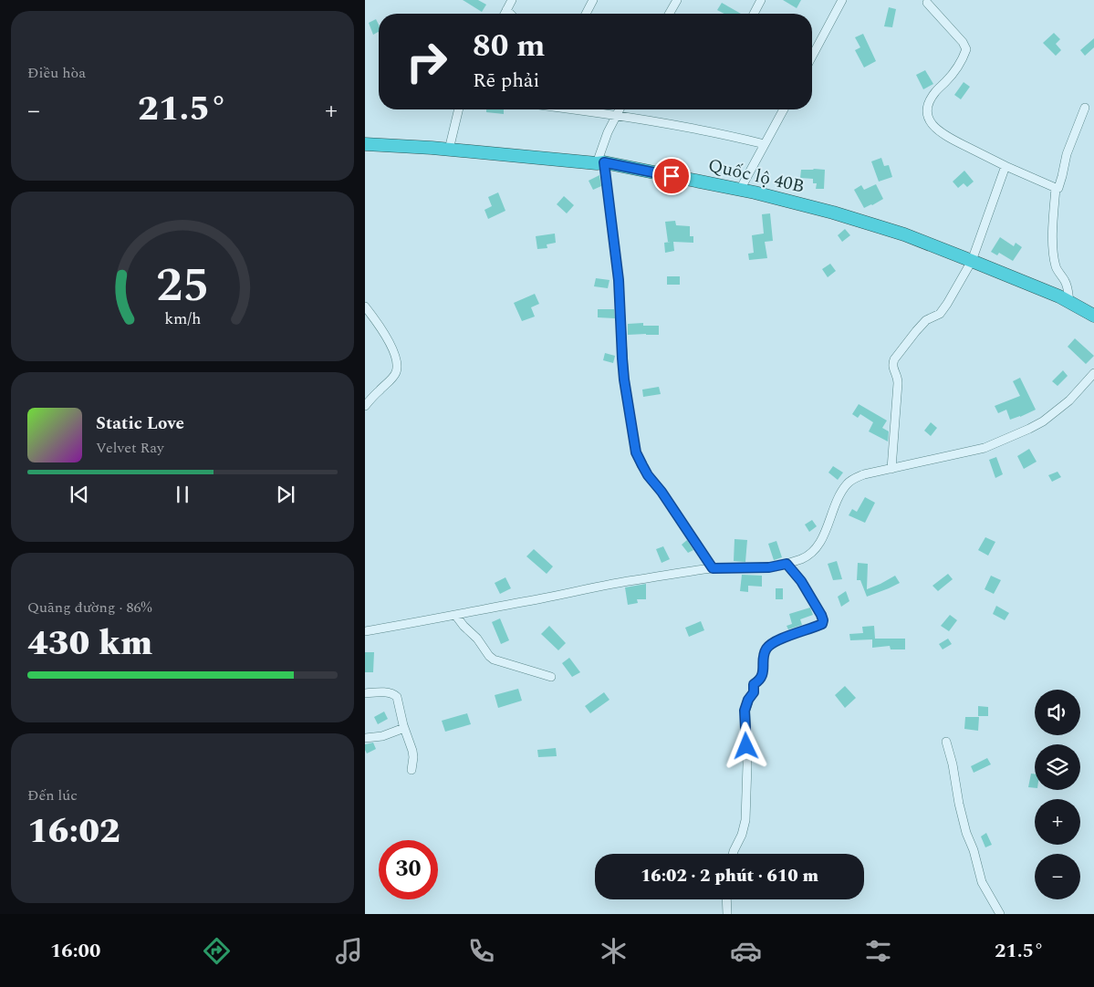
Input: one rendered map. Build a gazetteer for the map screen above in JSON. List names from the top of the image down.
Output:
{
  "streets": {
    "highway": ["Quốc lộ 40B"]
  },
  "page": {
    "tile": [
      "Điều hòa",
      ["Quãng đường · 86%", "430 km"],
      ["Đến lúc", "16:02"]
    ],
    "turn": ["80 m", "Rẽ phải"],
    "heat": ["−", "21.5°", "+"],
    "song": ["Static Love", "Velvet Ray"],
    "map_buttons": ["+", "−"],
    "limit": "30",
    "trip": "16:02 · 2 phút · 610 m",
    "tabs": ["16:00", "21.5°"],
    "gauge": ["25", "km/h"]
  }
}
